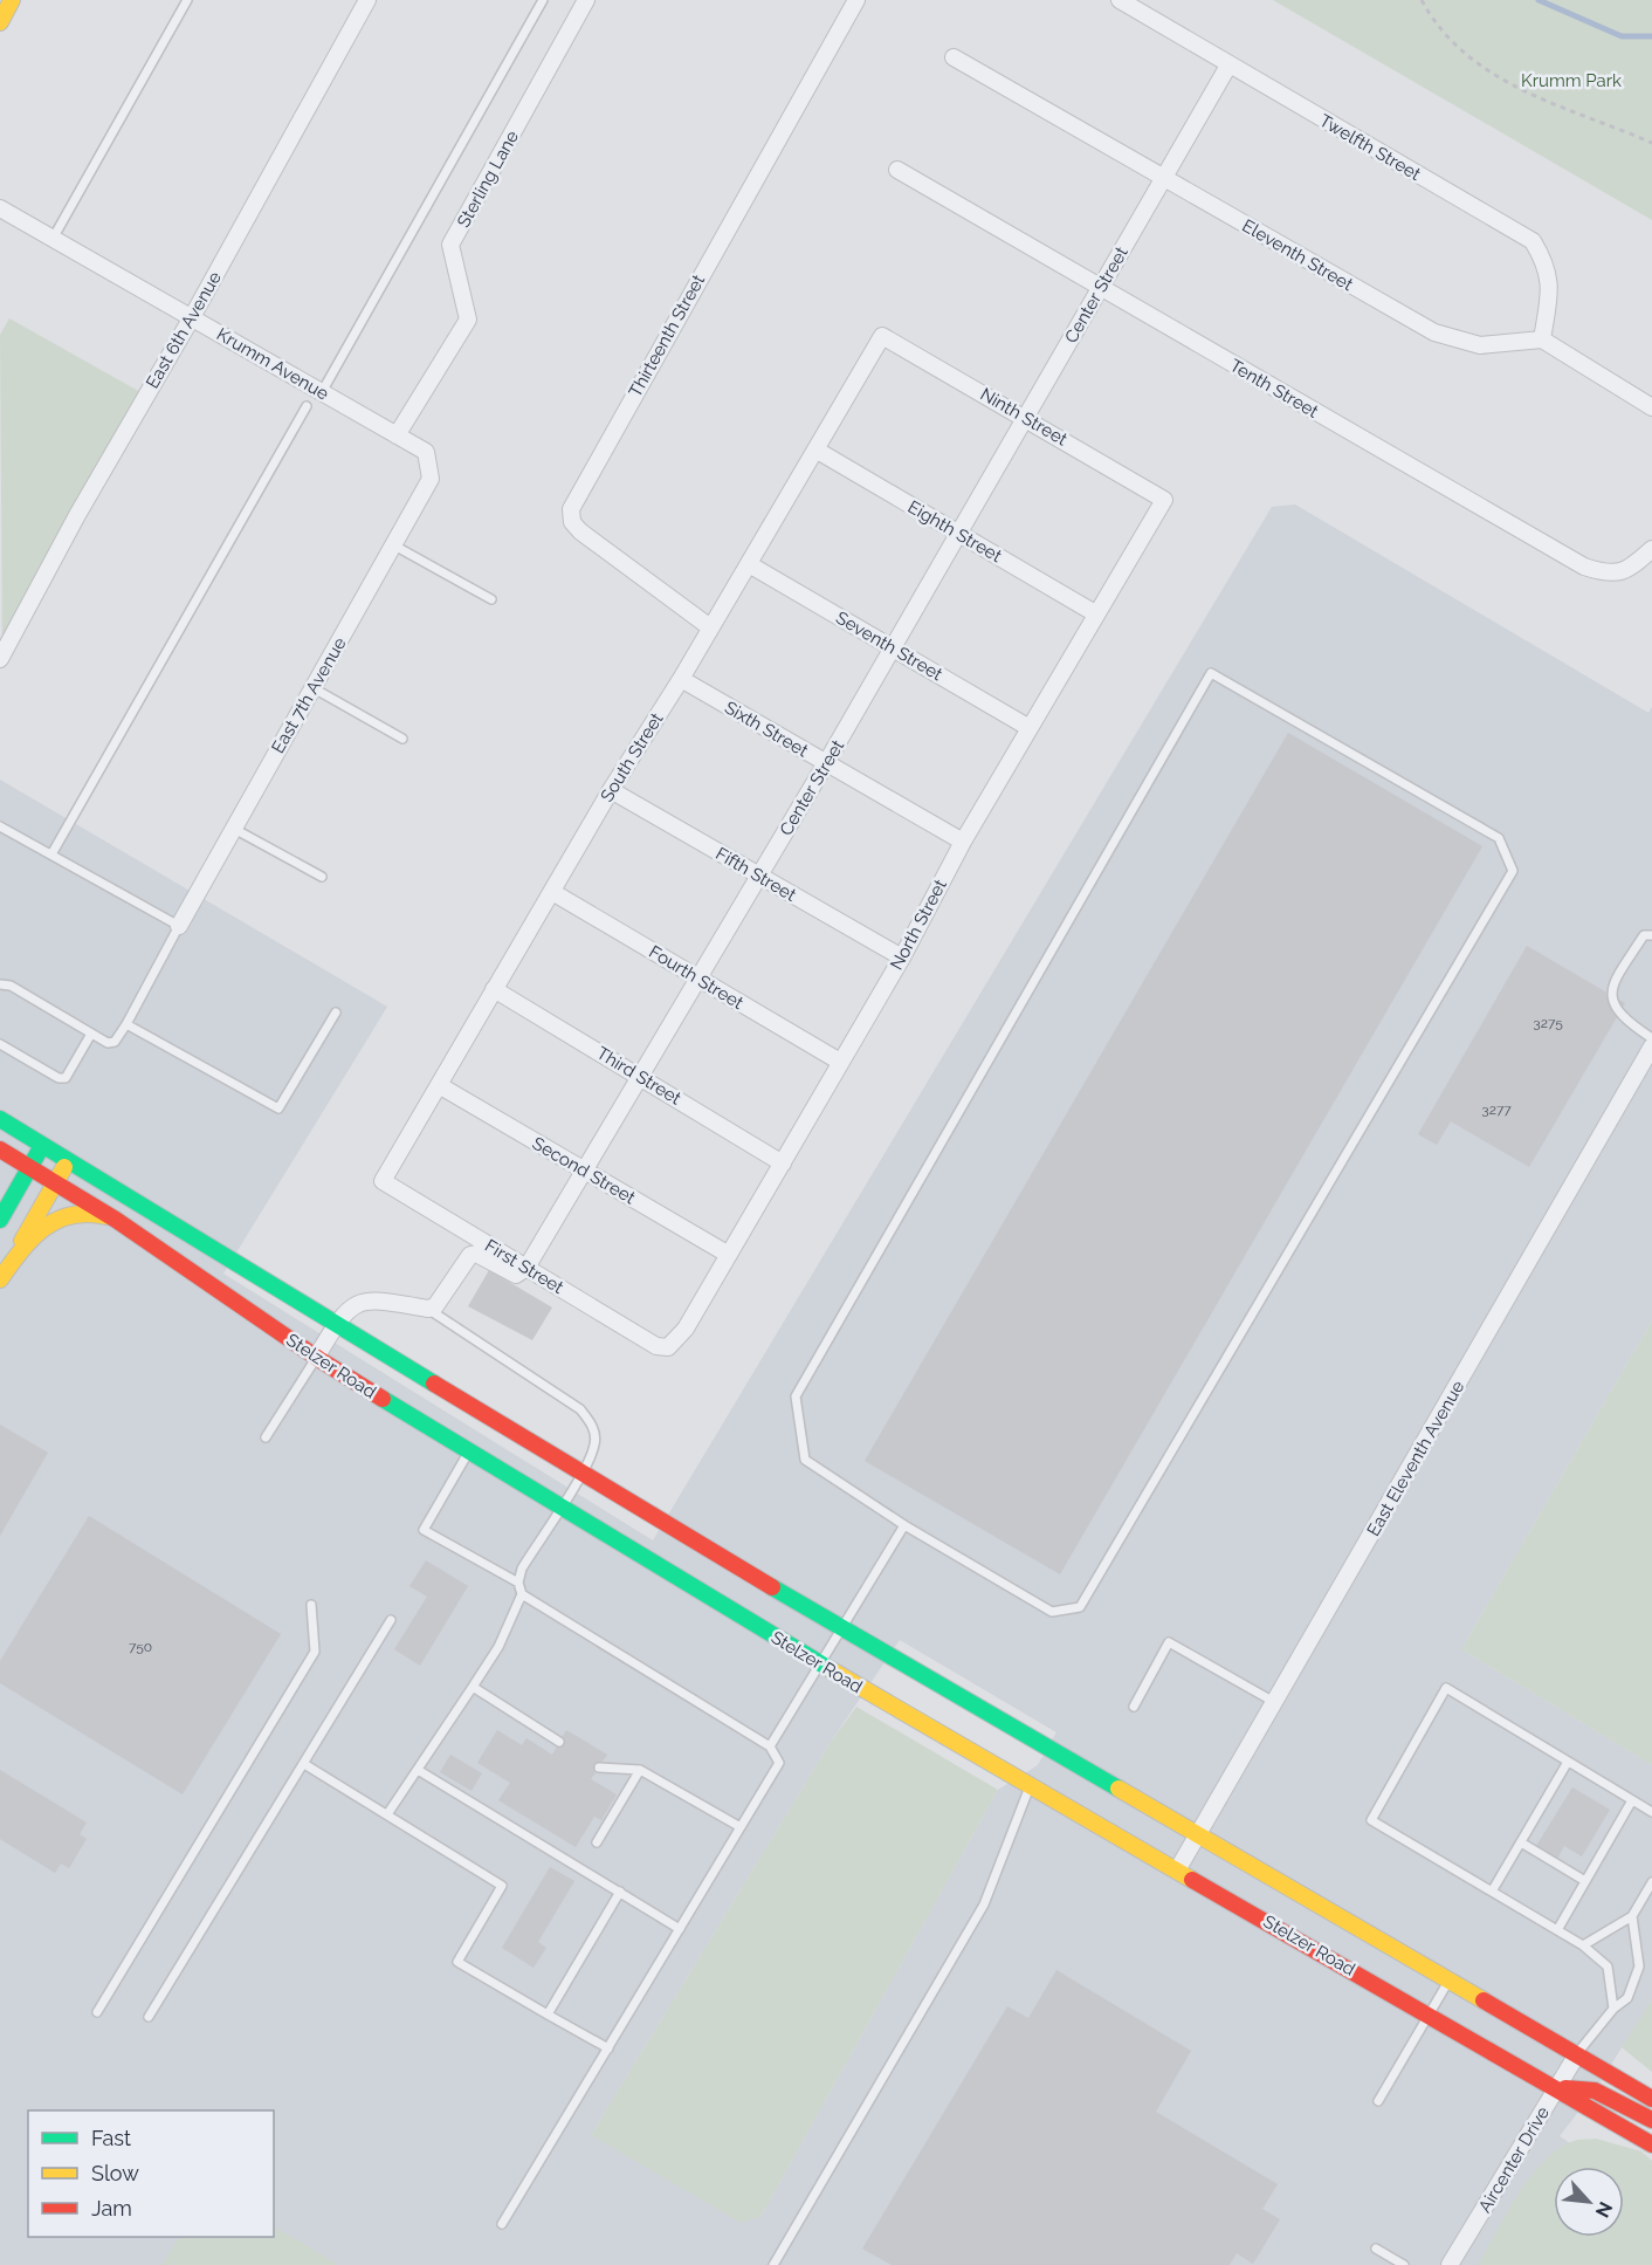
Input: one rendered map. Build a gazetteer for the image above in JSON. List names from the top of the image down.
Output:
{
  "streets": {
    "main road": ["Stelzer Road"],
    "street": [
      "Twelfth Street",
      "Sterling Lane",
      "Eleventh Street",
      "Center Street",
      "East 6th Avenue",
      "Thirteenth Street",
      "Krumm Avenue",
      "Tenth Street",
      "Ninth Street",
      "Eighth Street",
      "Seventh Street",
      "East 7th Avenue",
      "Sixth Street",
      "South Street",
      "Fifth Street",
      "North Street",
      "Fourth Street",
      "Third Street",
      "Second Street",
      "First Street",
      "East Eleventh Avenue",
      "Aircenter Drive"
    ]
  },
  "crossings": [
    ["Twelfth Street", "Eleventh Street"],
    ["Twelfth Street", "Center Street"],
    ["Sterling Lane", "Krumm Avenue"],
    ["Eleventh Street", "Center Street"],
    ["Center Street", "Tenth Street"],
    ["Center Street", "Ninth Street"],
    ["Center Street", "Eighth Street"],
    ["Center Street", "Seventh Street"],
    ["Center Street", "Sixth Street"],
    ["Center Street", "Fifth Street"],
    ["Center Street", "Fourth Street"],
    ["Center Street", "Third Street"],
    ["Center Street", "Second Street"],
    ["Center Street", "First Street"],
    ["East 6th Avenue", "Krumm Avenue"],
    ["Thirteenth Street", "South Street"],
    ["Krumm Avenue", "East 7th Avenue"],
    ["Ninth Street", "South Street"],
    ["Ninth Street", "North Street"],
    ["Eighth Street", "South Street"],
    ["Eighth Street", "North Street"],
    ["Seventh Street", "South Street"],
    ["Seventh Street", "North Street"],
    ["Sixth Street", "South Street"],
    ["Sixth Street", "North Street"],
    ["South Street", "Fifth Street"],
    ["South Street", "Fourth Street"],
    ["South Street", "Third Street"],
    ["South Street", "Second Street"],
    ["South Street", "First Street"],
    ["Fifth Street", "North Street"],
    ["North Street", "Fourth Street"],
    ["North Street", "Third Street"],
    ["North Street", "Second Street"],
    ["North Street", "First Street"],
    ["Stelzer Road", "East Eleventh Avenue"],
    ["Stelzer Road", "Aircenter Drive"]
  ],
  "parks": ["Krumm Park"],
  "house_numbers": ["3275", "3277", "750"],
  "legend": ["Fast", "Slow", "Jam"],
  "north": "bottom right"
}
